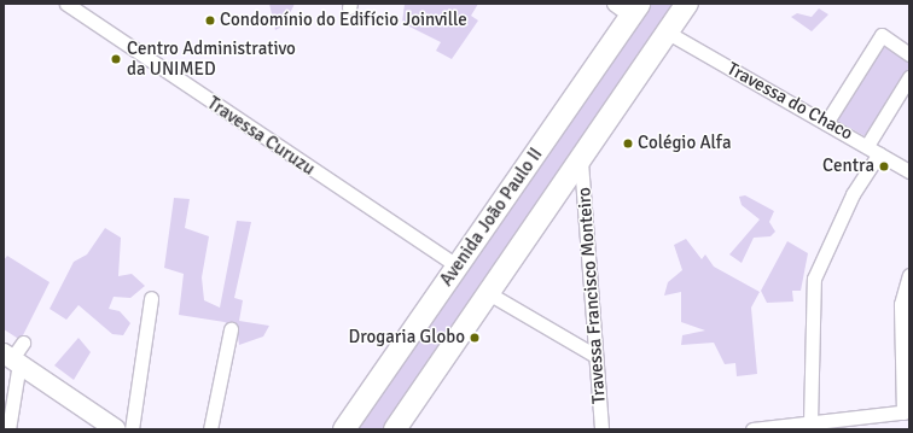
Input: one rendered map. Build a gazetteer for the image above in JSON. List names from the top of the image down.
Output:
{
  "streets": {
    "main road": ["Avenida João Paulo II"],
    "street": ["Travessa do Chaco", "Travessa Curuzu", "Travessa Francisco Monteiro"]
  },
  "crossings": [
    ["Travessa Curuzu", "Avenida João Paulo II"]
  ],
  "places": [
    "Condomínio do Edifício Joinville",
    "Centro Administrativo da UNIMED",
    "Colégio Alfa",
    "Centra",
    "Drogaria Globo"
  ]
}
